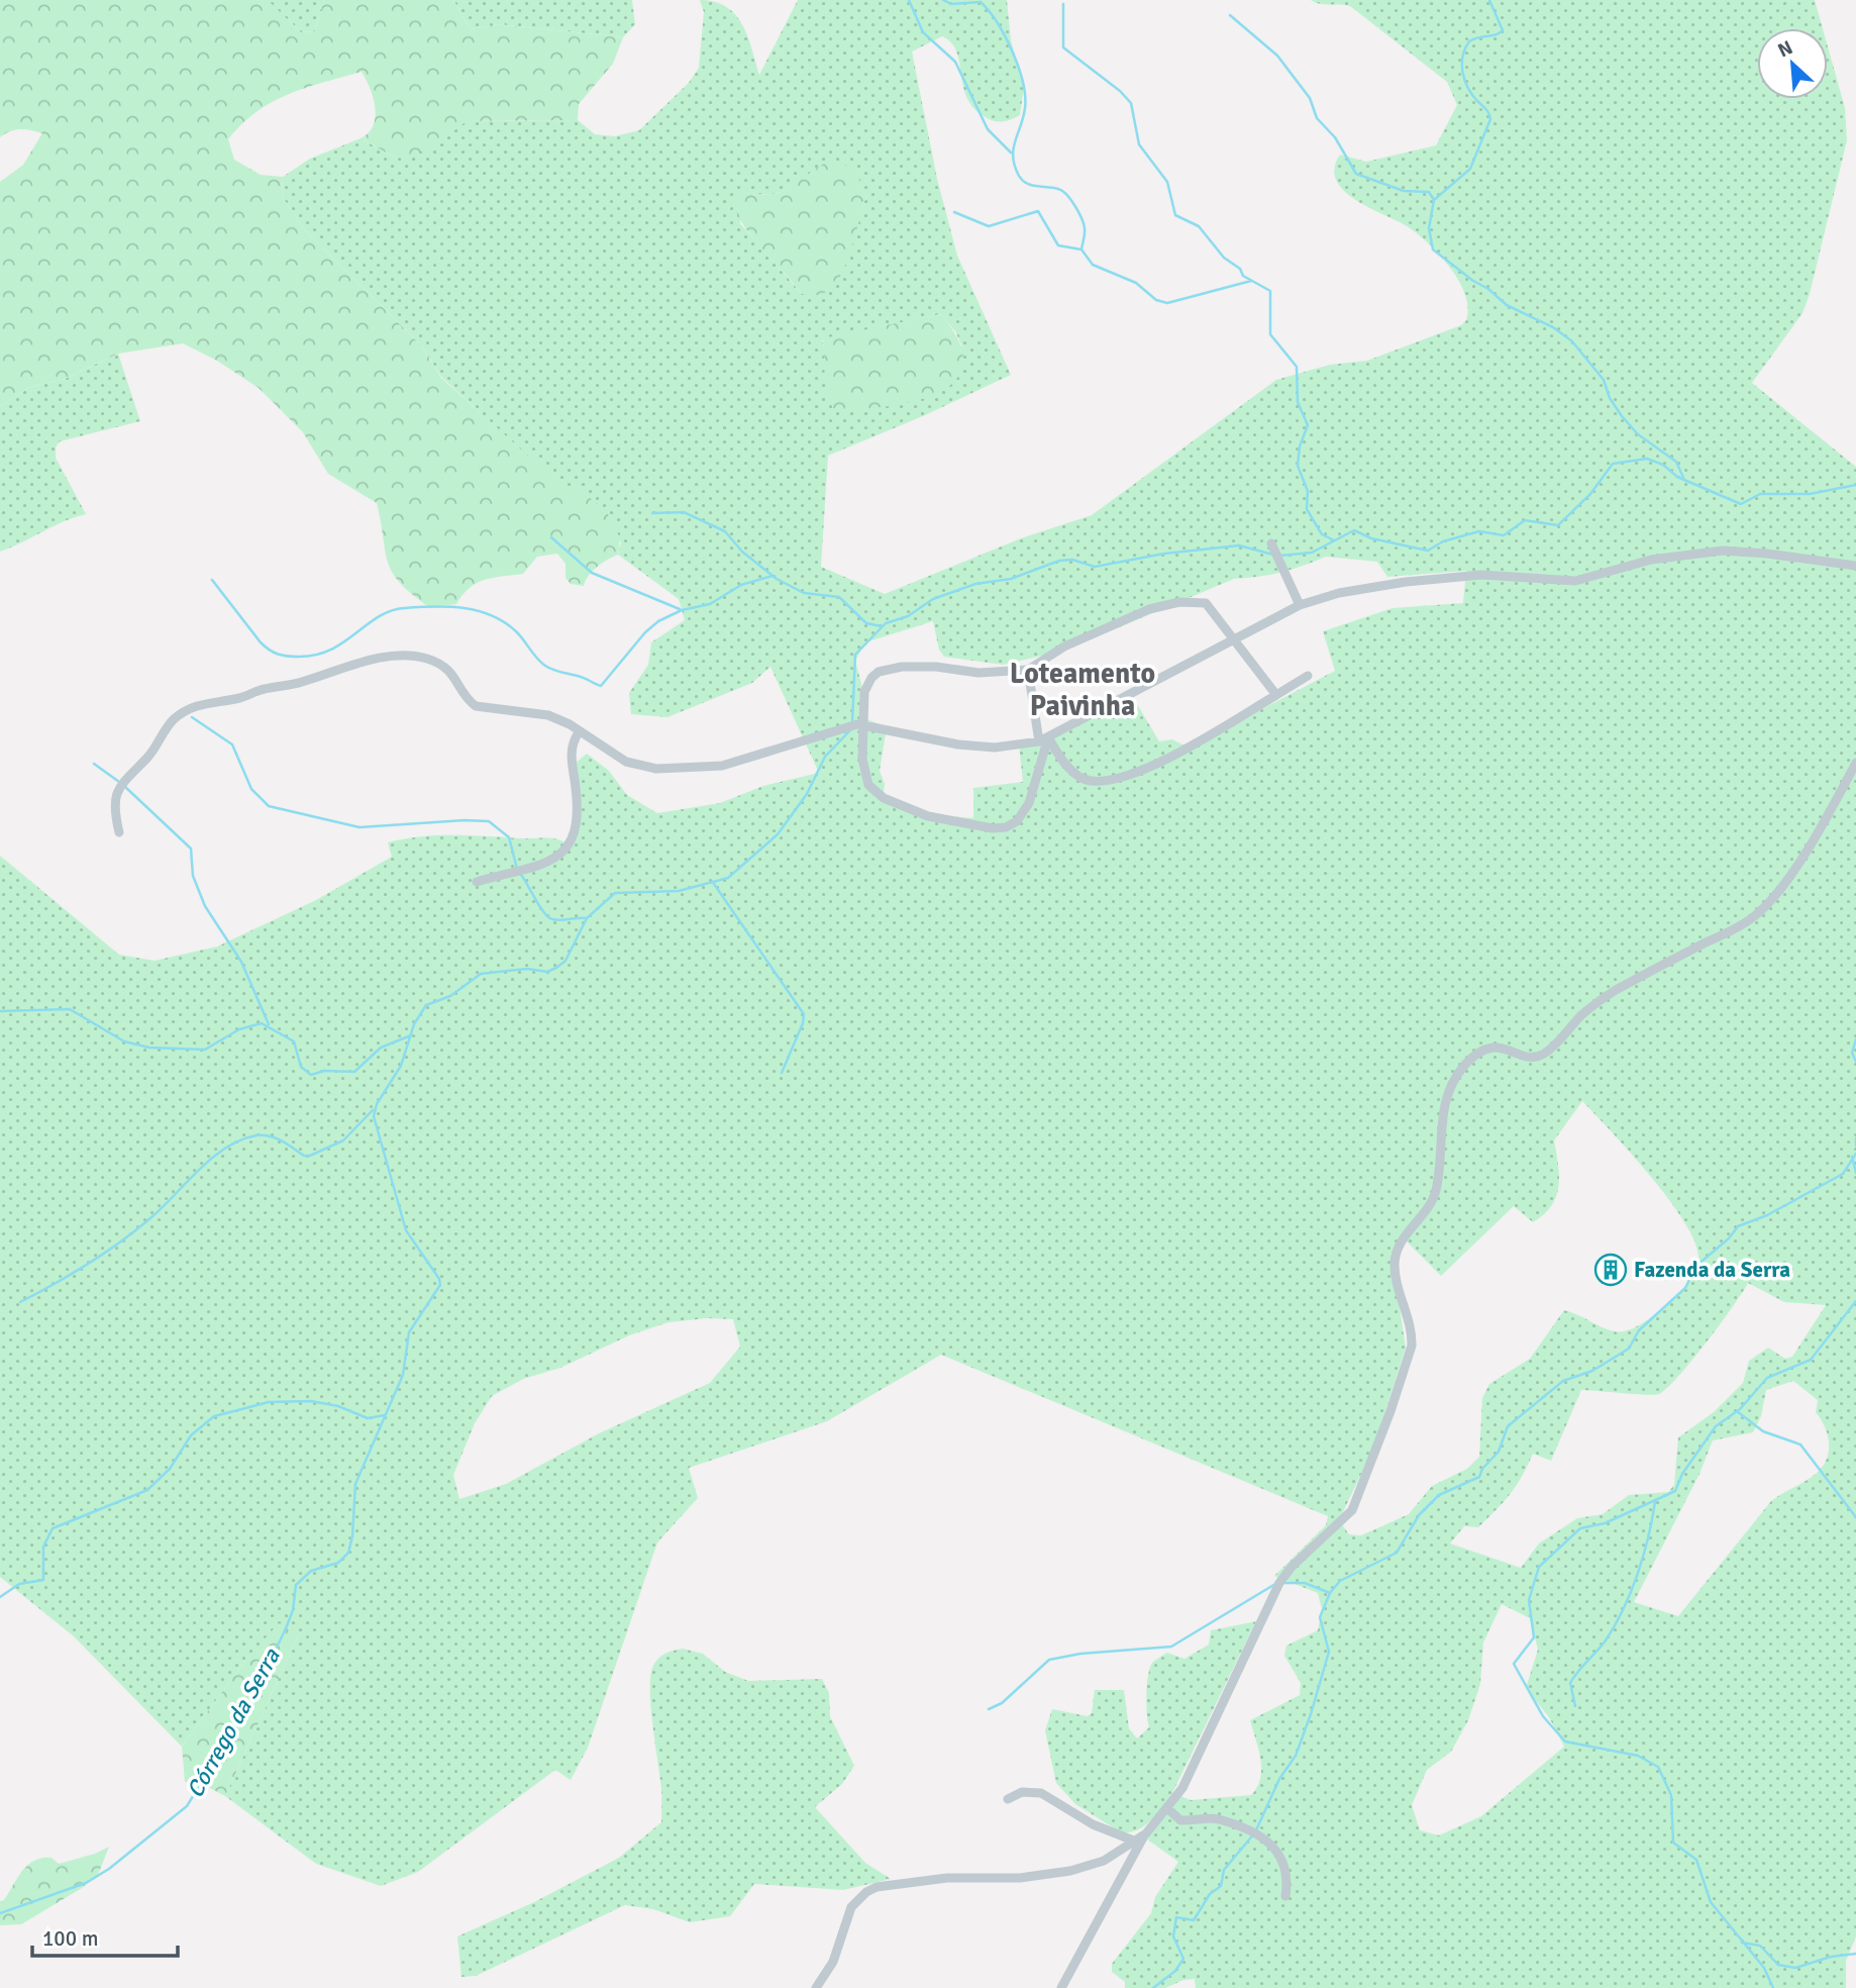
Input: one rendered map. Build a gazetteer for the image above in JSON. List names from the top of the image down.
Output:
{
  "districts": ["Loteamento Paivinha"],
  "water": ["Córrego da Serra"],
  "places": {
    "building": ["Fazenda da Serra"]
  },
  "scale_bar": "100 m",
  "north": "top left"
}
